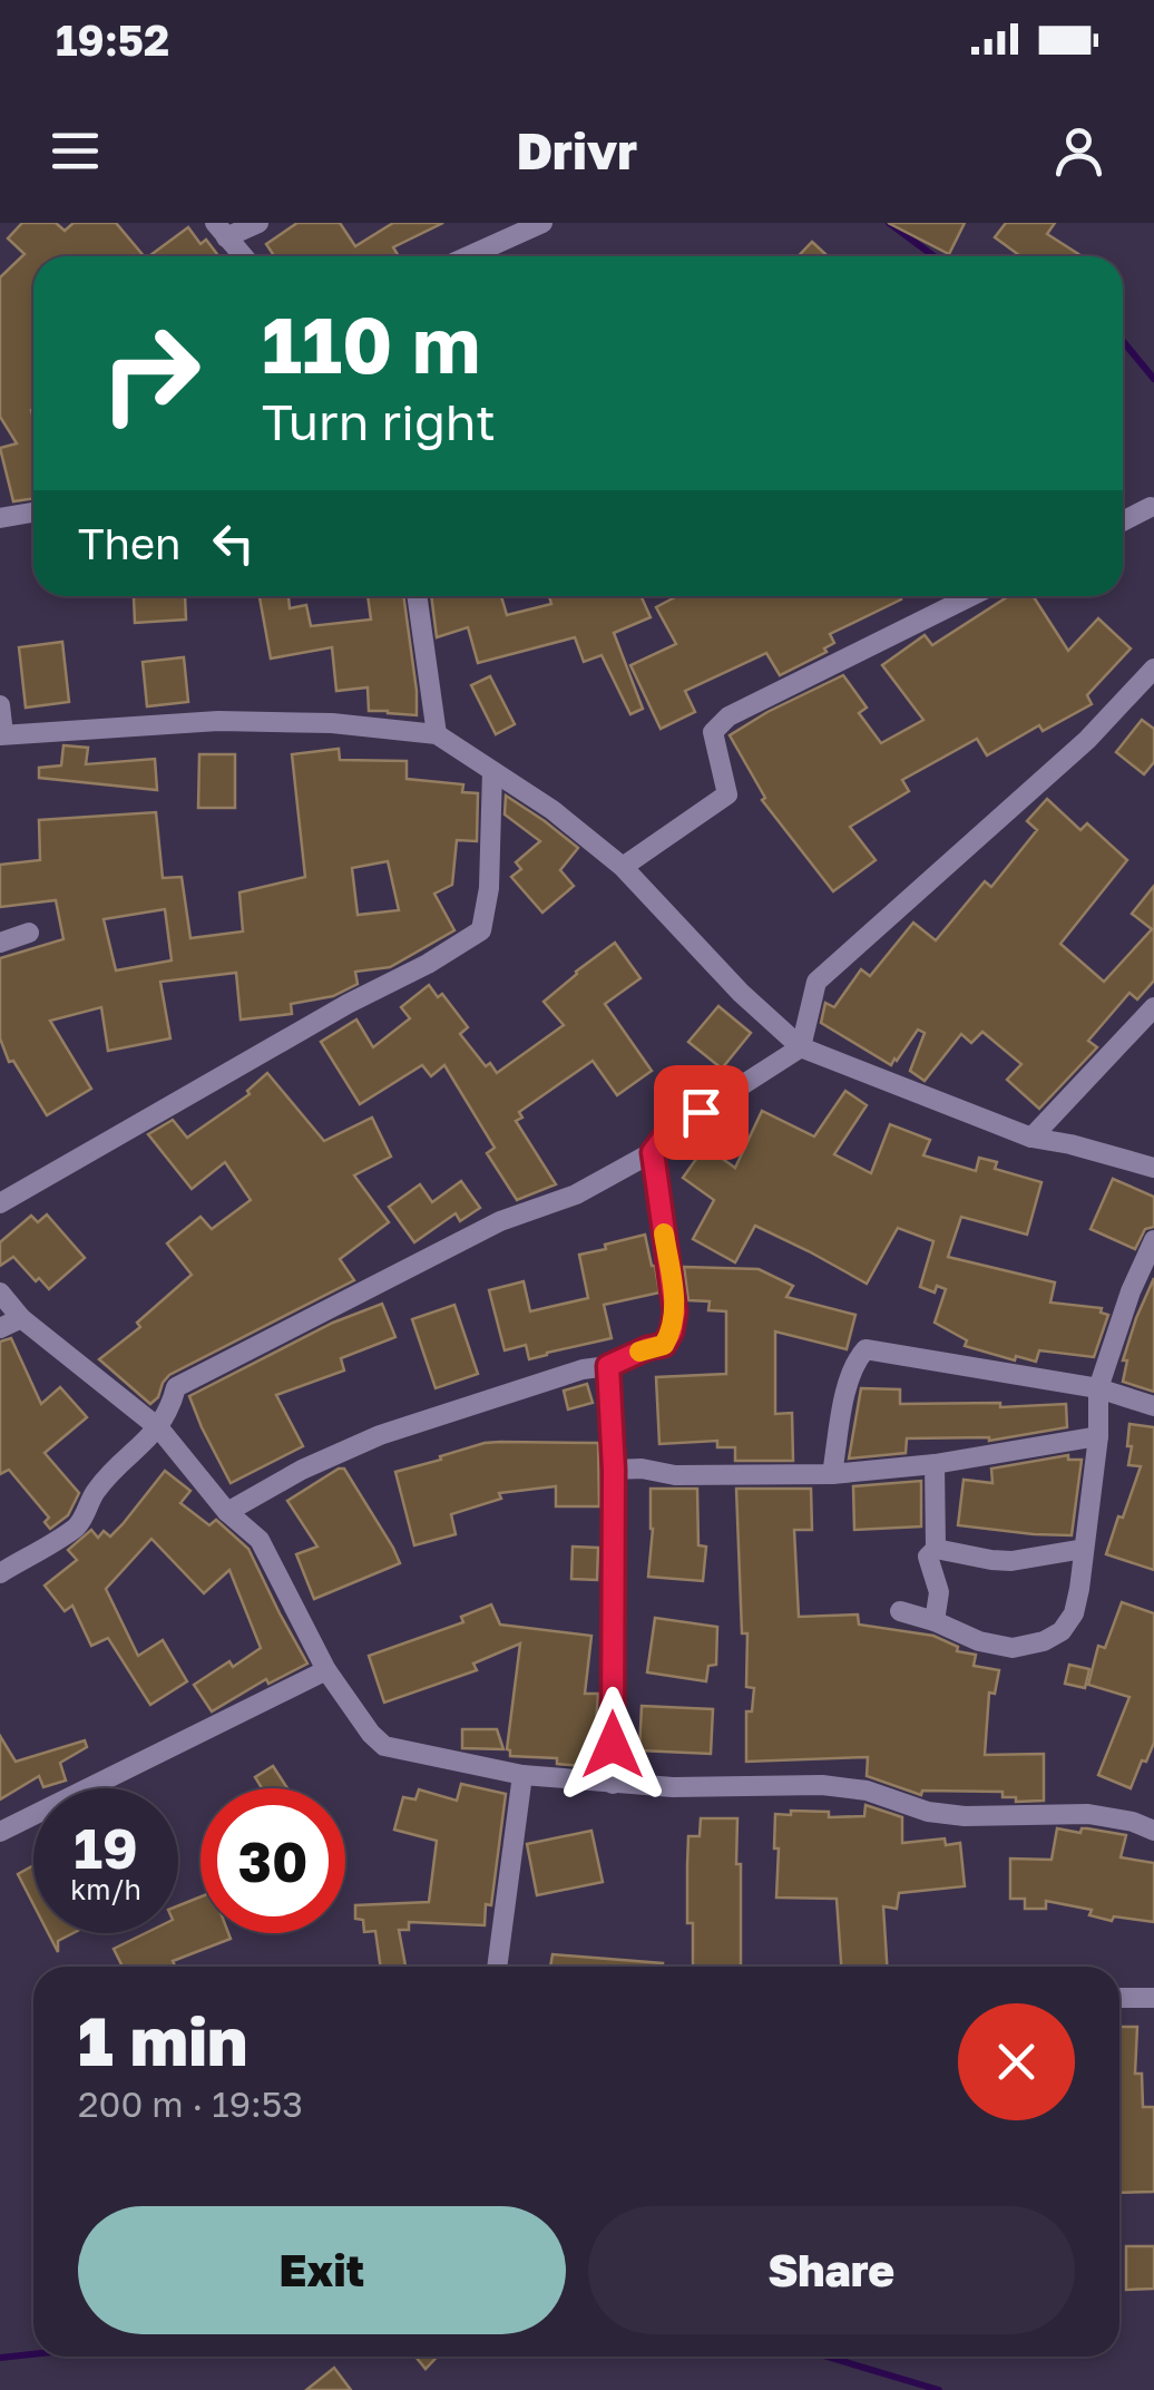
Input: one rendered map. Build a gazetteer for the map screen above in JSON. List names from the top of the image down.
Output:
{
  "page": {
    "status": "19:52",
    "header": "Drivr",
    "turn": ["110 m", "Turn right"],
    "then": "Then",
    "speed": "19 km/h",
    "limit": "30",
    "heading": ["1 min", "200 m · 19:53"],
    "buttons": ["Exit", "Share"]
  }
}
